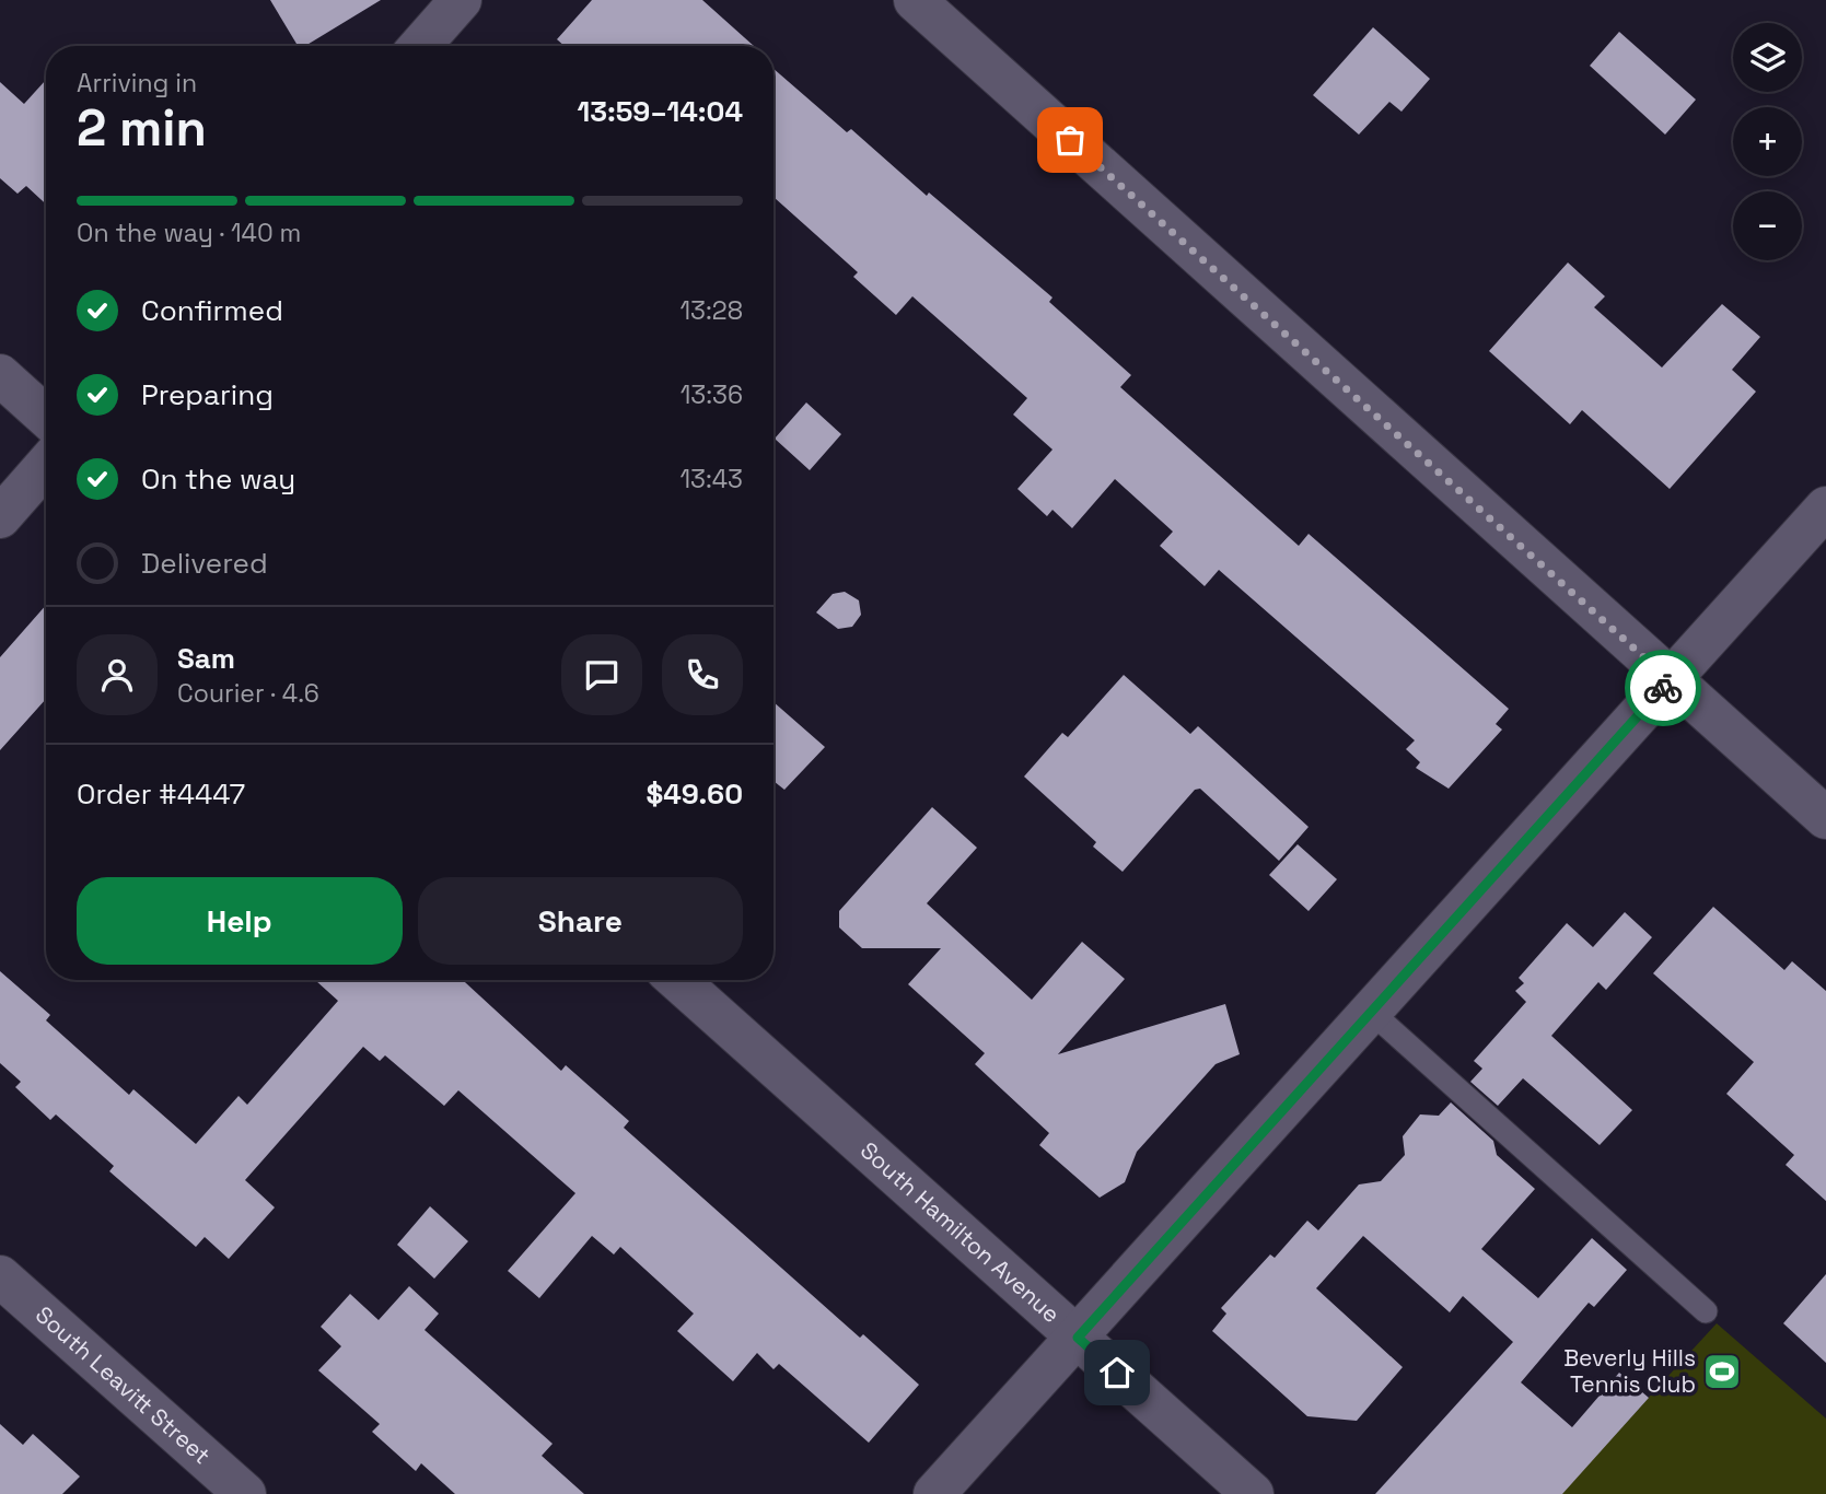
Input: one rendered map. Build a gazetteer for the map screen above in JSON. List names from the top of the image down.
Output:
{
  "streets": {
    "street": ["South Hamilton Avenue", "South Leavitt Street"]
  },
  "places": {
    "sports": ["Beverly Hills Tennis Club"]
  },
  "page": {
    "map_buttons": ["+", "−"],
    "heading": ["2 min", "Arriving in", "13:59–14:04"],
    "panel": [
      "Sam",
      "Courier · 4.6",
      "Order #4447",
      "$49.60"
    ],
    "bar": "On the way · 140 m",
    "list": [
      ["Confirmed", "13:28"],
      ["Preparing", "13:36"],
      ["On the way", "13:43"],
      "Delivered"
    ],
    "buttons": ["Help", "Share"]
  }
}
